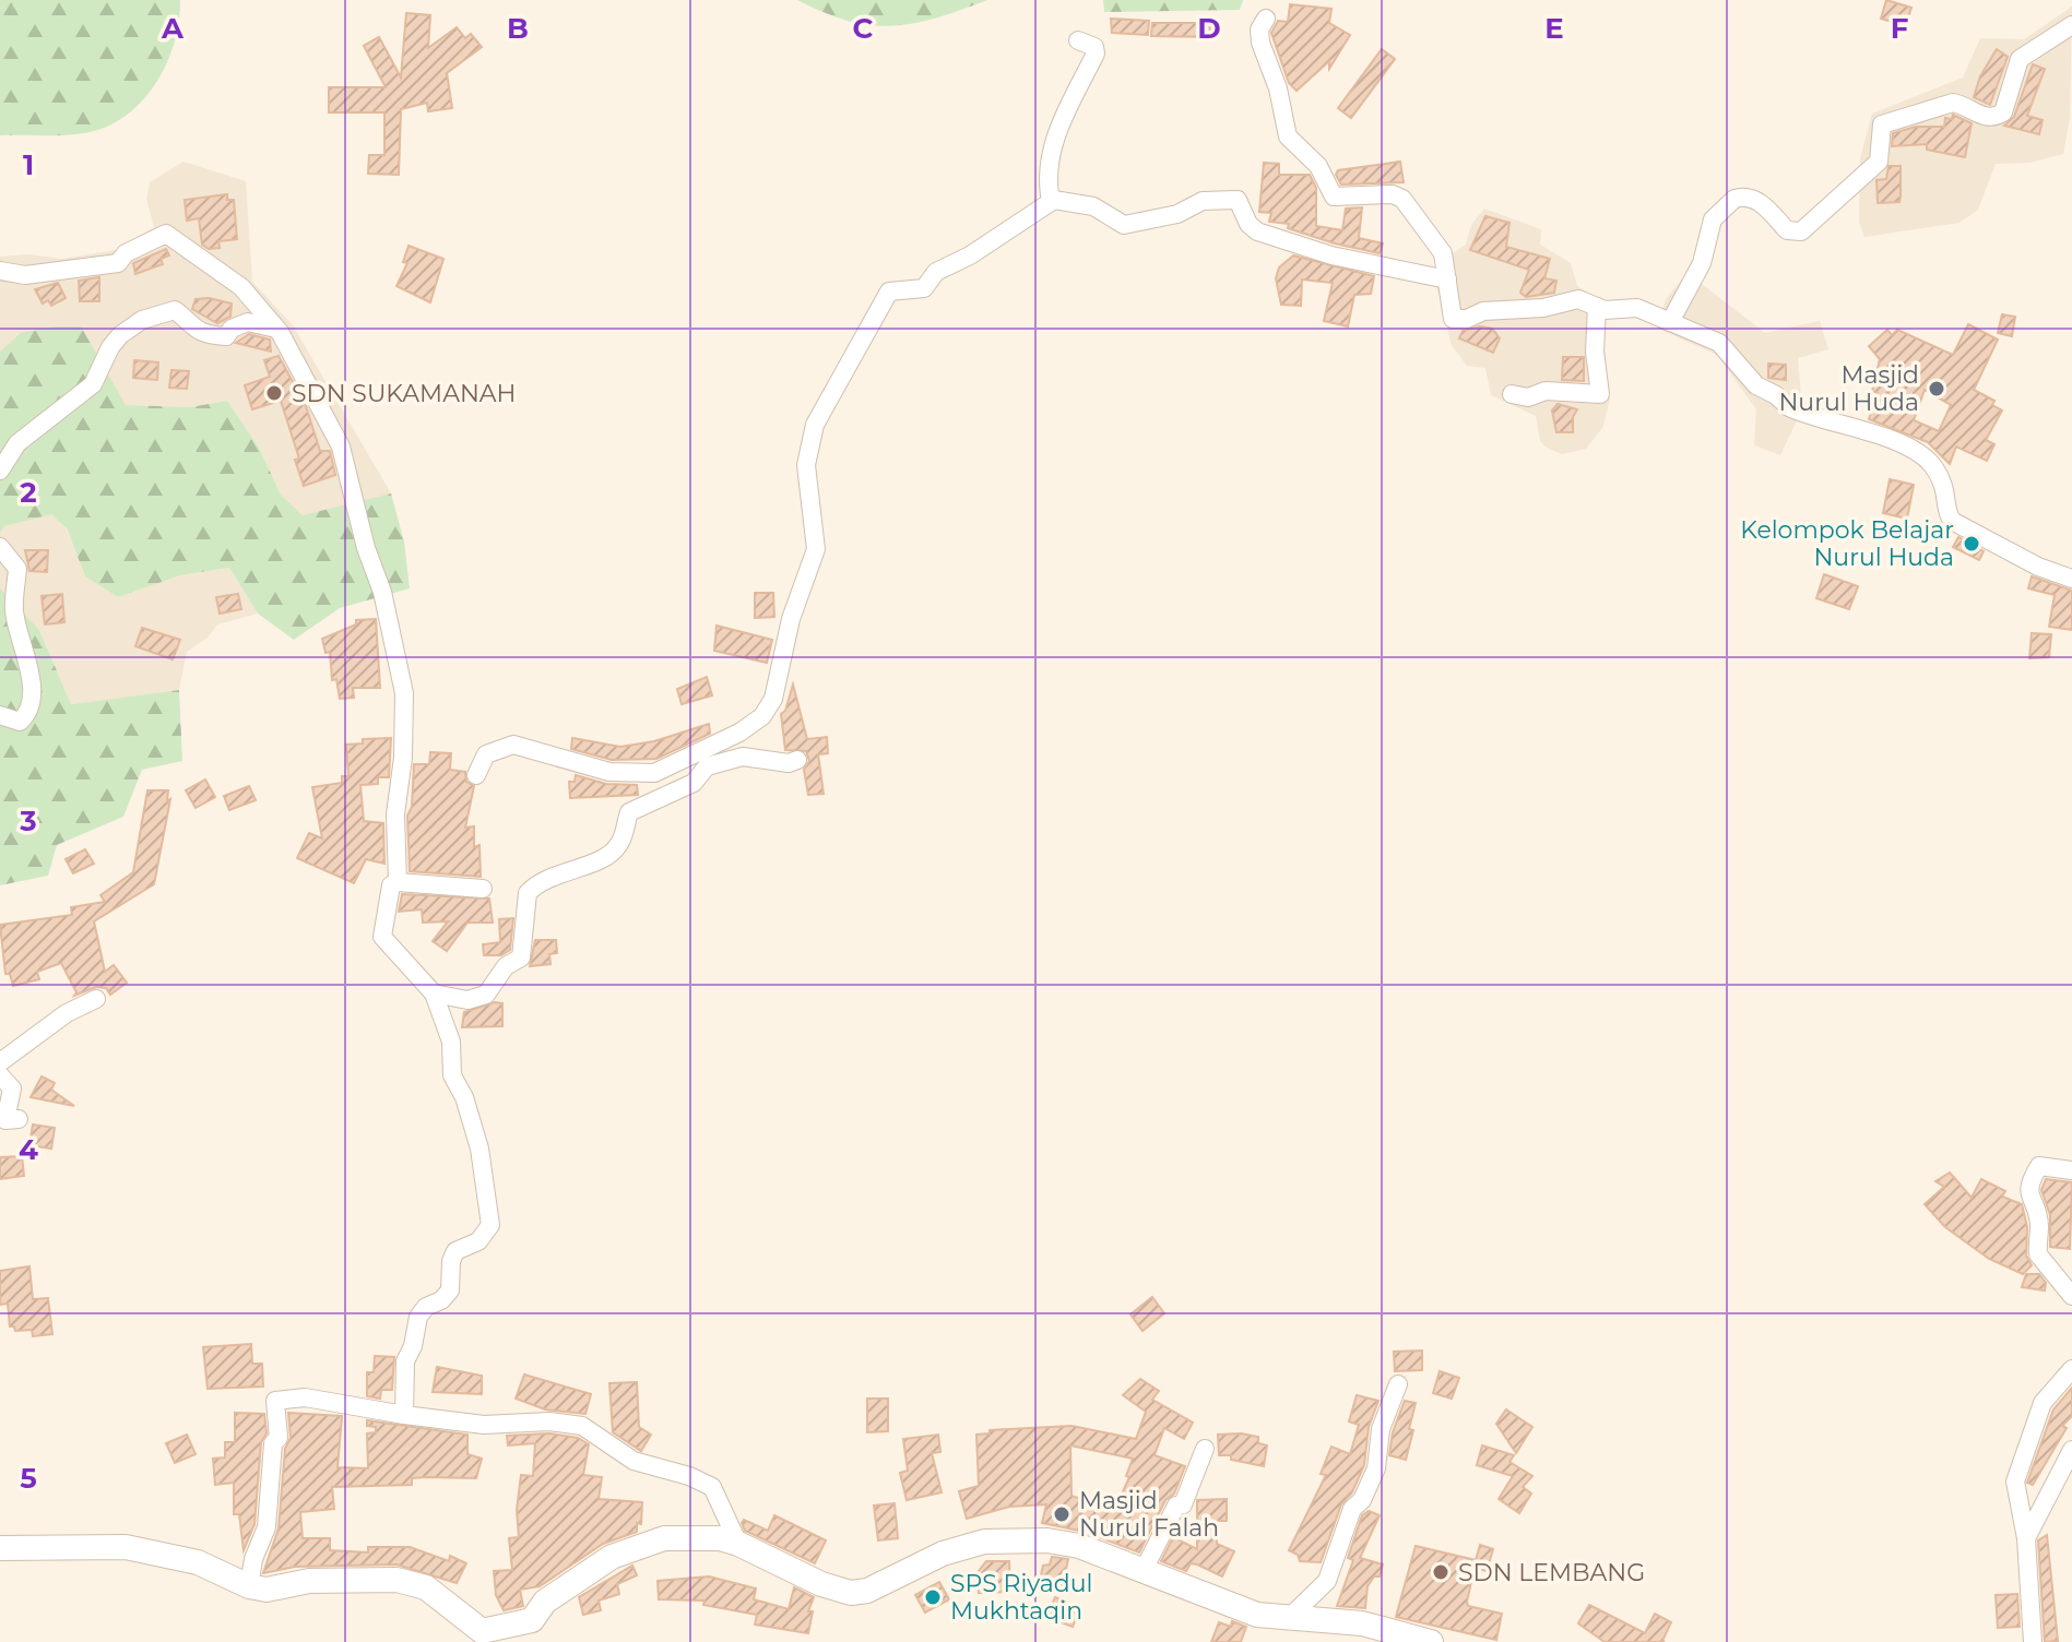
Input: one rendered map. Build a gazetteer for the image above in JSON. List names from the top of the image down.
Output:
{
  "places": [
    "Masjid Nurul Huda",
    "SDN SUKAMANAH",
    "Kelompok Belajar Nurul Huda",
    "Masjid Nurul Falah",
    "SDN LEMBANG",
    "SPS Riyadul Mukhtaqin"
  ],
  "grid": {
    "columns": [
      "A",
      "B",
      "C",
      "D",
      "E",
      "F"
    ],
    "rows": [
      "1",
      "2",
      "3",
      "4",
      "5"
    ]
  }
}
